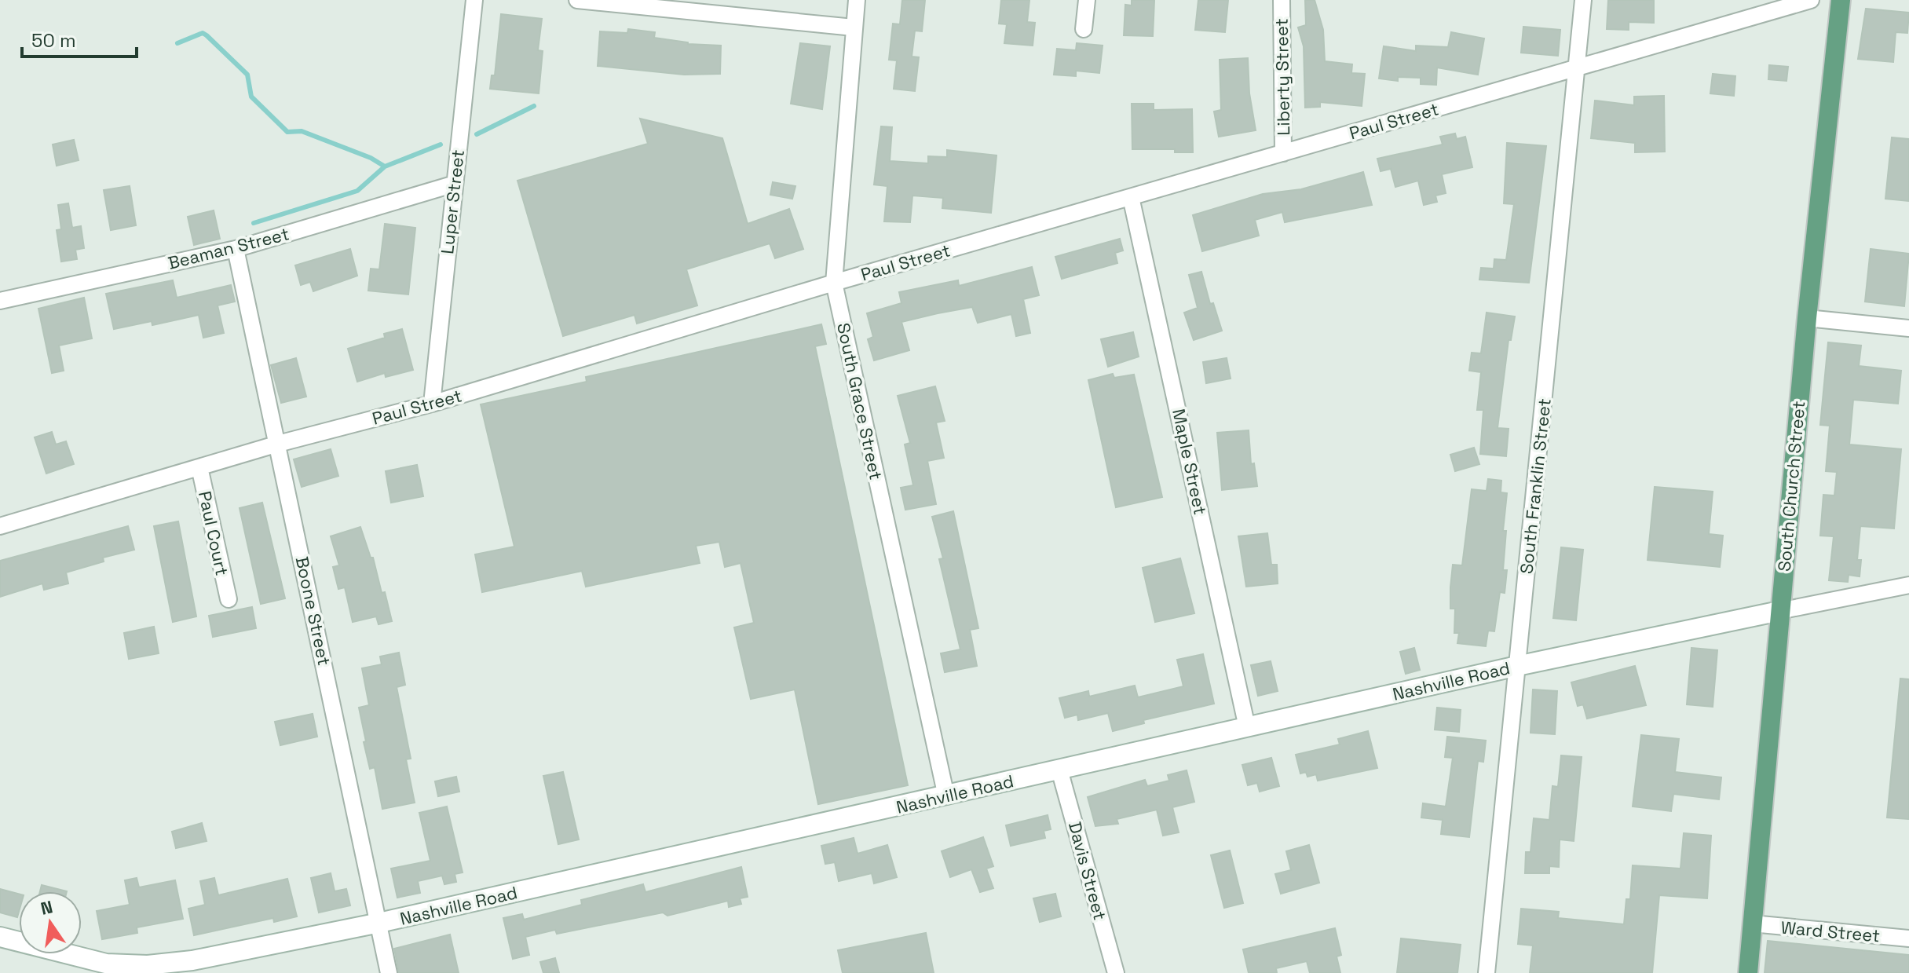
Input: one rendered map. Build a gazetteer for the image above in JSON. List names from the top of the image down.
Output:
{
  "streets": {
    "main road": ["South Church Street", "Nashville Road"],
    "street": [
      "Liberty Street",
      "Paul Street",
      "Luper Street",
      "Beaman Street",
      "South Grace Street",
      "Maple Street",
      "South Franklin Street",
      "Paul Court",
      "Boone Street",
      "Davis Street",
      "Ward Street"
    ]
  },
  "crossings": [
    ["Liberty Street", "Paul Street"],
    ["Paul Street", "Luper Street"],
    ["Paul Street", "South Grace Street"],
    ["Paul Street", "Maple Street"],
    ["Paul Street", "South Franklin Street"],
    ["Paul Street", "Paul Court"],
    ["Paul Street", "Boone Street"],
    ["Luper Street", "Beaman Street"],
    ["Beaman Street", "Boone Street"],
    ["South Grace Street", "Nashville Road"],
    ["Maple Street", "Nashville Road"],
    ["South Franklin Street", "Nashville Road"],
    ["South Church Street", "Nashville Road"],
    ["South Church Street", "Ward Street"],
    ["Boone Street", "Nashville Road"],
    ["Nashville Road", "Davis Street"]
  ],
  "scale_bar": "50 m",
  "north": "top"
}
